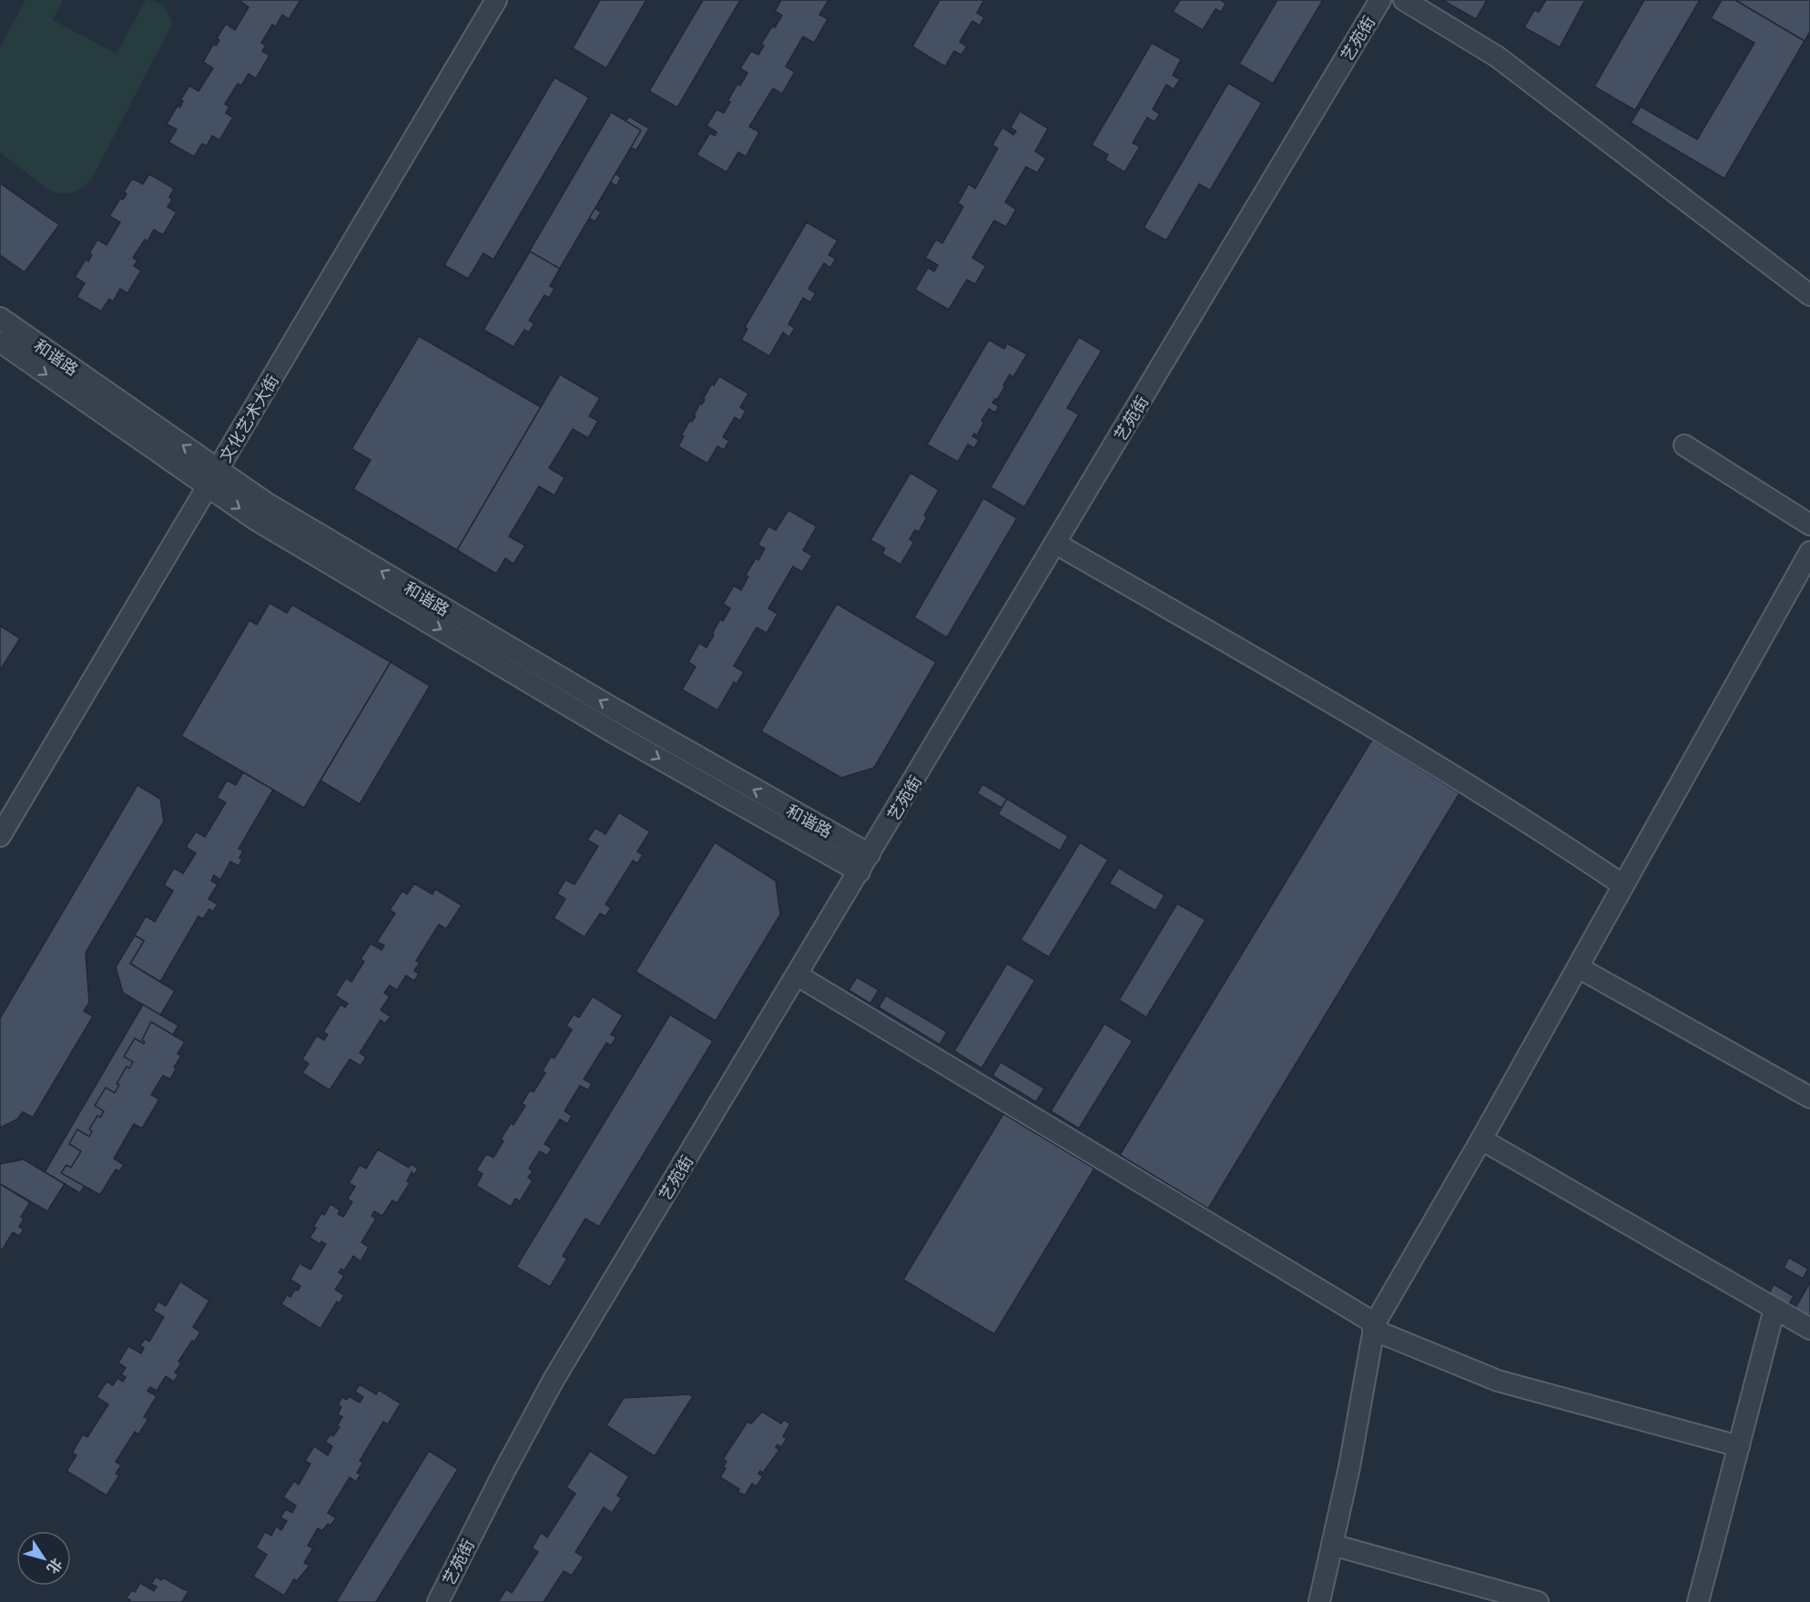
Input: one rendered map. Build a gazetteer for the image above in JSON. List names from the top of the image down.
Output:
{
  "streets": {
    "street": ["艺苑街", "和谐路", "文化艺术大街"]
  },
  "crossings": [
    ["艺苑街", "和谐路"],
    ["和谐路", "文化艺术大街"]
  ],
  "north": "bottom right"
}
